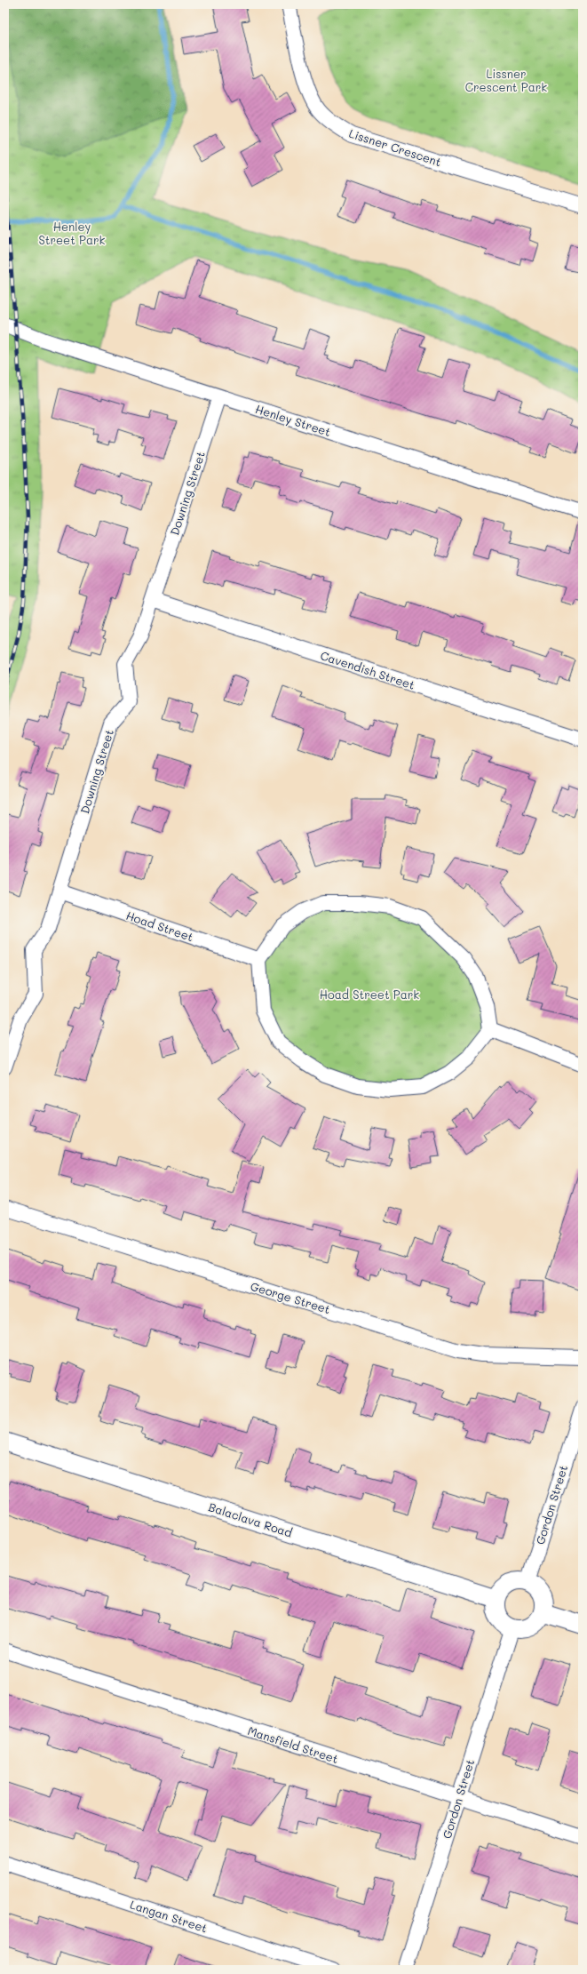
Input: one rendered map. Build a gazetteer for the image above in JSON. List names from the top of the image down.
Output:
{
  "streets": {
    "street": [
      "Lissner Crescent",
      "Henley Street",
      "Downing Street",
      "Cavendish Street",
      "Hoad Street",
      "George Street",
      "Gordon Street",
      "Balaclava Road",
      "Mansfield Street",
      "Langan Street"
    ]
  },
  "crossings": [
    ["Henley Street", "Downing Street"],
    ["Downing Street", "Cavendish Street"],
    ["Downing Street", "Hoad Street"],
    ["Gordon Street", "Balaclava Road"],
    ["Gordon Street", "Mansfield Street"]
  ],
  "parks": ["Lissner Crescent Park", "Henley Street Park", "Hoad Street Park"]
}
